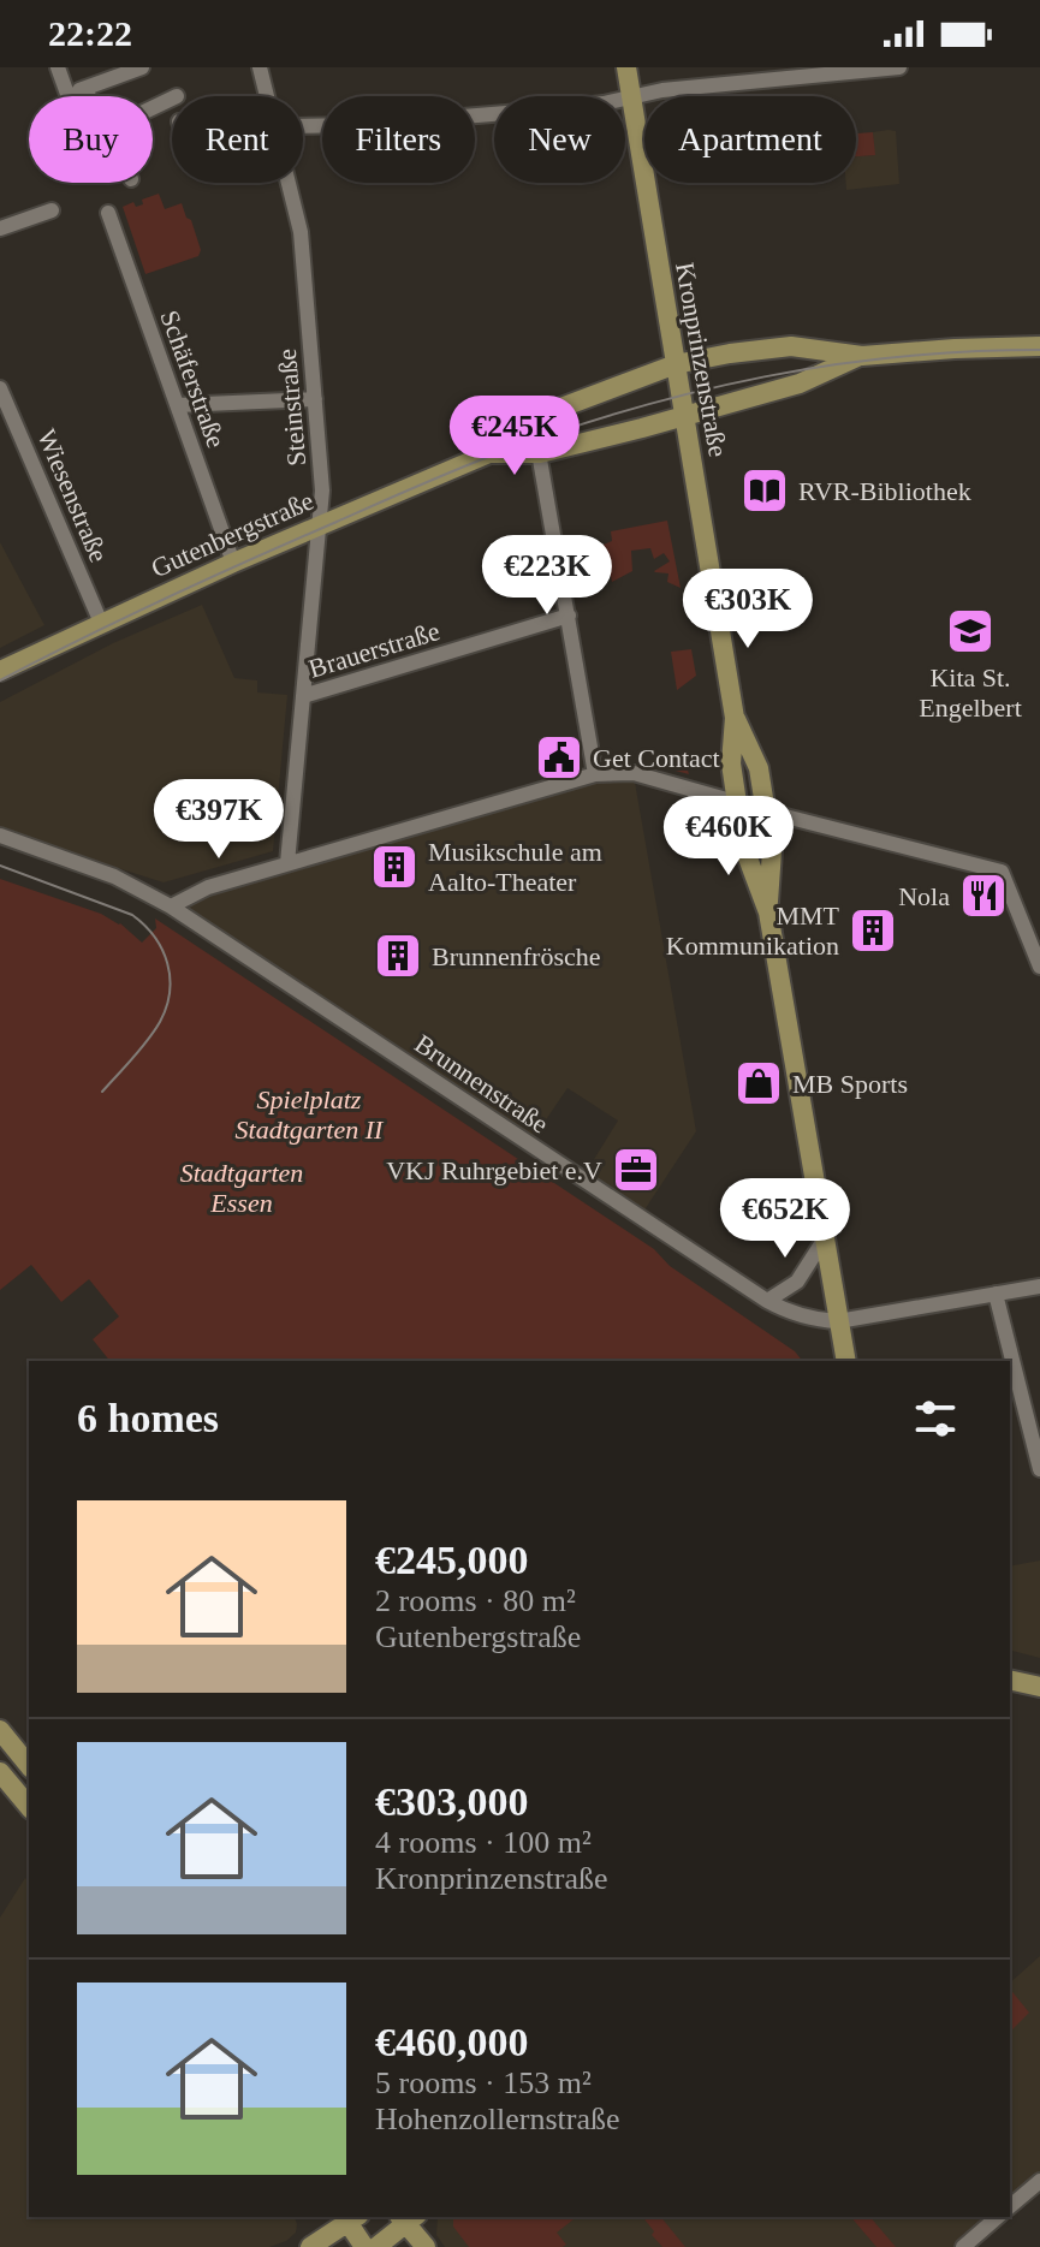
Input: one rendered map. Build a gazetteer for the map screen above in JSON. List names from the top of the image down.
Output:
{
  "streets": {
    "street": [
      "Kronprinzenstraße",
      "Schäferstraße",
      "Steinstraße",
      "Wiesenstraße",
      "Gutenbergstraße",
      "Brauerstraße",
      "Brunnenstraße"
    ]
  },
  "crossings": [
    ["Kronprinzenstraße", "Gutenbergstraße"],
    ["Schäferstraße", "Gutenbergstraße"],
    ["Steinstraße", "Gutenbergstraße"],
    ["Steinstraße", "Brauerstraße"],
    ["Wiesenstraße", "Gutenbergstraße"]
  ],
  "parks": ["Spielplatz Stadtgarten II", "Stadtgarten Essen"],
  "places": {
    "library": ["RVR-Bibliothek"],
    "school or university": ["Kita St. Engelbert"],
    "public building": ["Get Contact"],
    "building": ["Musikschule am Aalto-Theater", "MMT Kommunikation", "Brunnenfrösche"],
    "restaurant": ["Nola"],
    "shop": ["MB Sports"],
    "office": ["VKJ Ruhrgebiet e.V"]
  },
  "page": {
    "status": "22:22",
    "chip": [
      "Buy",
      "Rent",
      "Filters",
      "New",
      "Apartment"
    ],
    "price": [
      "€245K",
      "€223K",
      "€303K",
      "€397K",
      "€460K",
      "€652K"
    ],
    "heading": "6 homes",
    "list": [
      {
        "name": "€245,000",
        "note": "2 rooms · 80 m² · Gutenbergstraße"
      },
      {
        "name": "€303,000",
        "note": "4 rooms · 100 m² · Kronprinzenstraße"
      },
      {
        "name": "€460,000",
        "note": "5 rooms · 153 m² · Hohenzollernstraße"
      }
    ]
  }
}
